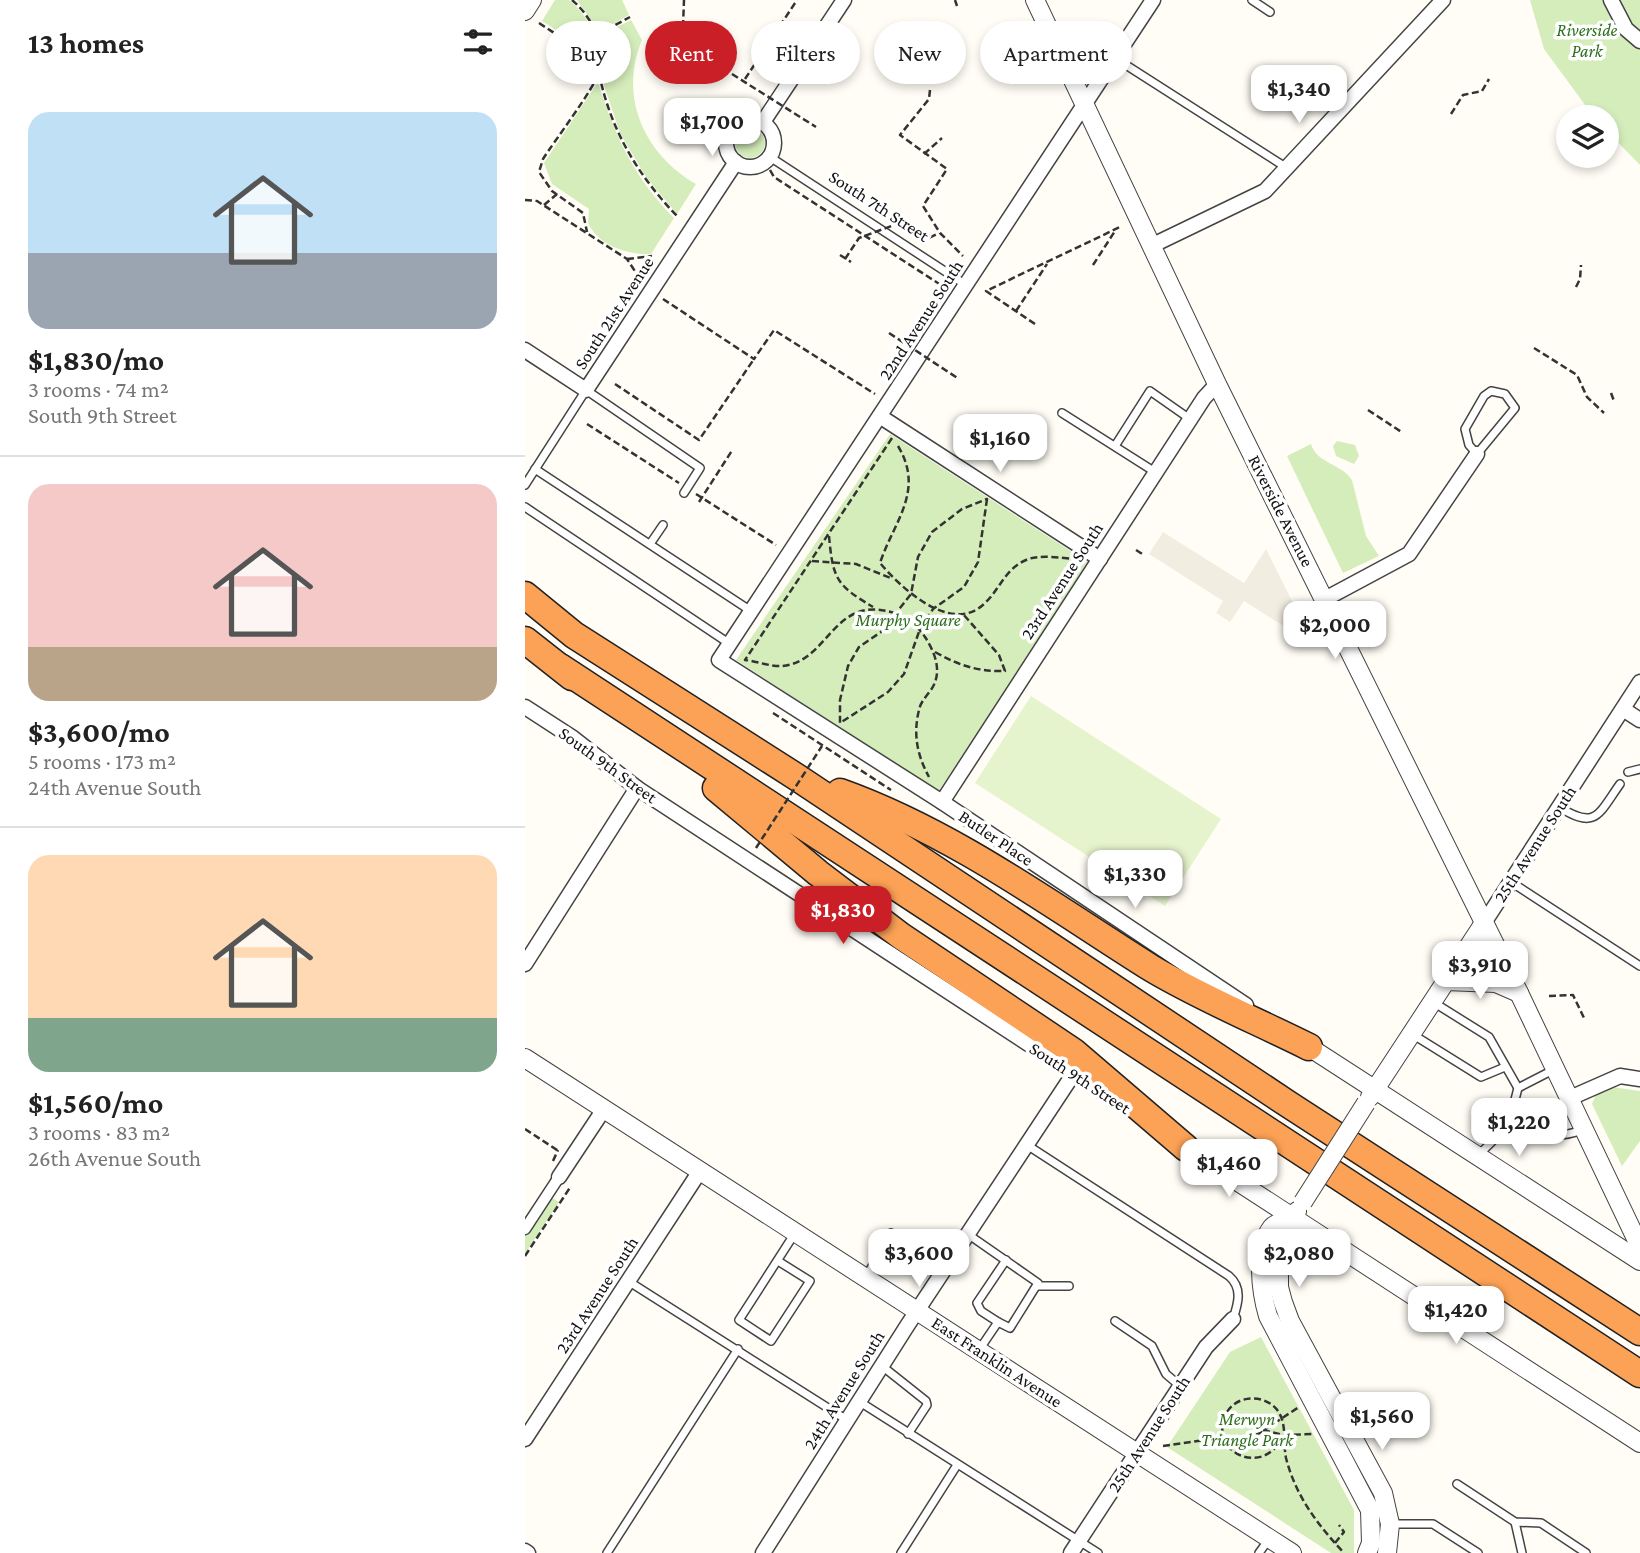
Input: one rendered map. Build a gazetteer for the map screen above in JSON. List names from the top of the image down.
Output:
{
  "streets": {
    "street": [
      "South 21st Avenue",
      "22nd Avenue South",
      "Riverside Avenue",
      "23rd Avenue South",
      "South 9th Street",
      "Butler Place",
      "25th Avenue South",
      "East Franklin Avenue",
      "24th Avenue South"
    ],
    "lane": ["South 7th Street"]
  },
  "crossings": [
    ["South 7th Street", "South 21st Avenue"],
    ["South 7th Street", "22nd Avenue South"],
    ["22nd Avenue South", "Riverside Avenue"],
    ["22nd Avenue South", "Butler Place"],
    ["Riverside Avenue", "23rd Avenue South"],
    ["Riverside Avenue", "25th Avenue South"],
    ["23rd Avenue South", "Butler Place"],
    ["23rd Avenue South", "East Franklin Avenue"],
    ["South 9th Street", "25th Avenue South"],
    ["South 9th Street", "24th Avenue South"],
    ["Butler Place", "25th Avenue South"],
    ["25th Avenue South", "East Franklin Avenue"],
    ["East Franklin Avenue", "24th Avenue South"]
  ],
  "parks": ["Riverside Park", "Murphy Square", "Merwyn Triangle Park"],
  "page": {
    "heading": "13 homes",
    "chip": [
      "Buy",
      "Rent",
      "Filters",
      "New",
      "Apartment"
    ],
    "price": [
      "$1,340",
      "$1,700",
      "$1,160",
      "$2,000",
      "$1,330",
      "$1,830",
      "$3,910",
      "$1,220",
      "$1,460",
      "$3,600",
      "$2,080",
      "$1,420",
      "$1,560"
    ],
    "list": [
      {
        "name": "$1,830/mo",
        "note": "3 rooms · 74 m² · South 9th Street"
      },
      {
        "name": "$3,600/mo",
        "note": "5 rooms · 173 m² · 24th Avenue South"
      },
      {
        "name": "$1,560/mo",
        "note": "3 rooms · 83 m² · 26th Avenue South"
      }
    ]
  }
}
